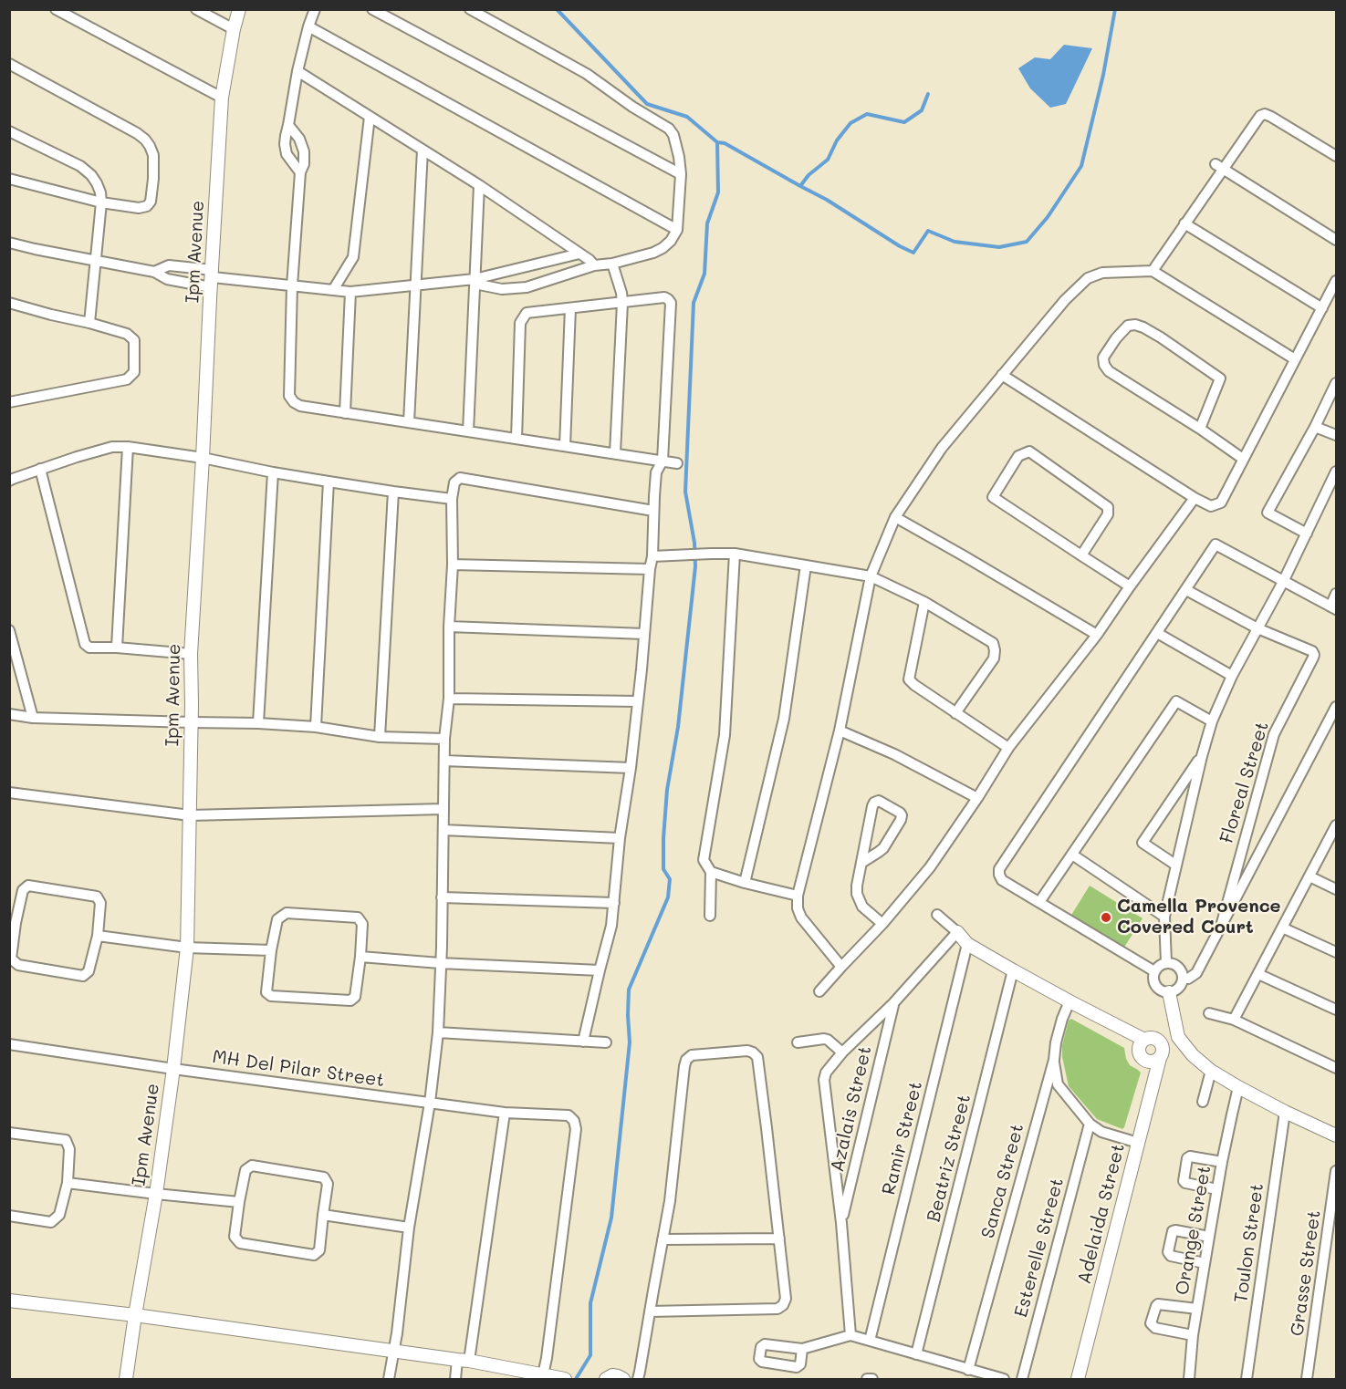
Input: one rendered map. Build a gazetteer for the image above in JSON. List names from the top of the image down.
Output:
{
  "streets": {
    "street": [
      "Ipm Avenue",
      "Floreal Street",
      "MH Del Pilar Street",
      "Azalais Street",
      "Ramir Street",
      "Beatriz Street",
      "Sanca Street",
      "Adelaida Street",
      "Orange Street",
      "Toulon Street",
      "Esterelle Street",
      "Grasse Street"
    ]
  },
  "crossings": [
    ["Ipm Avenue", "MH Del Pilar Street"]
  ],
  "places": ["Camella Provence Covered Court"]
}
